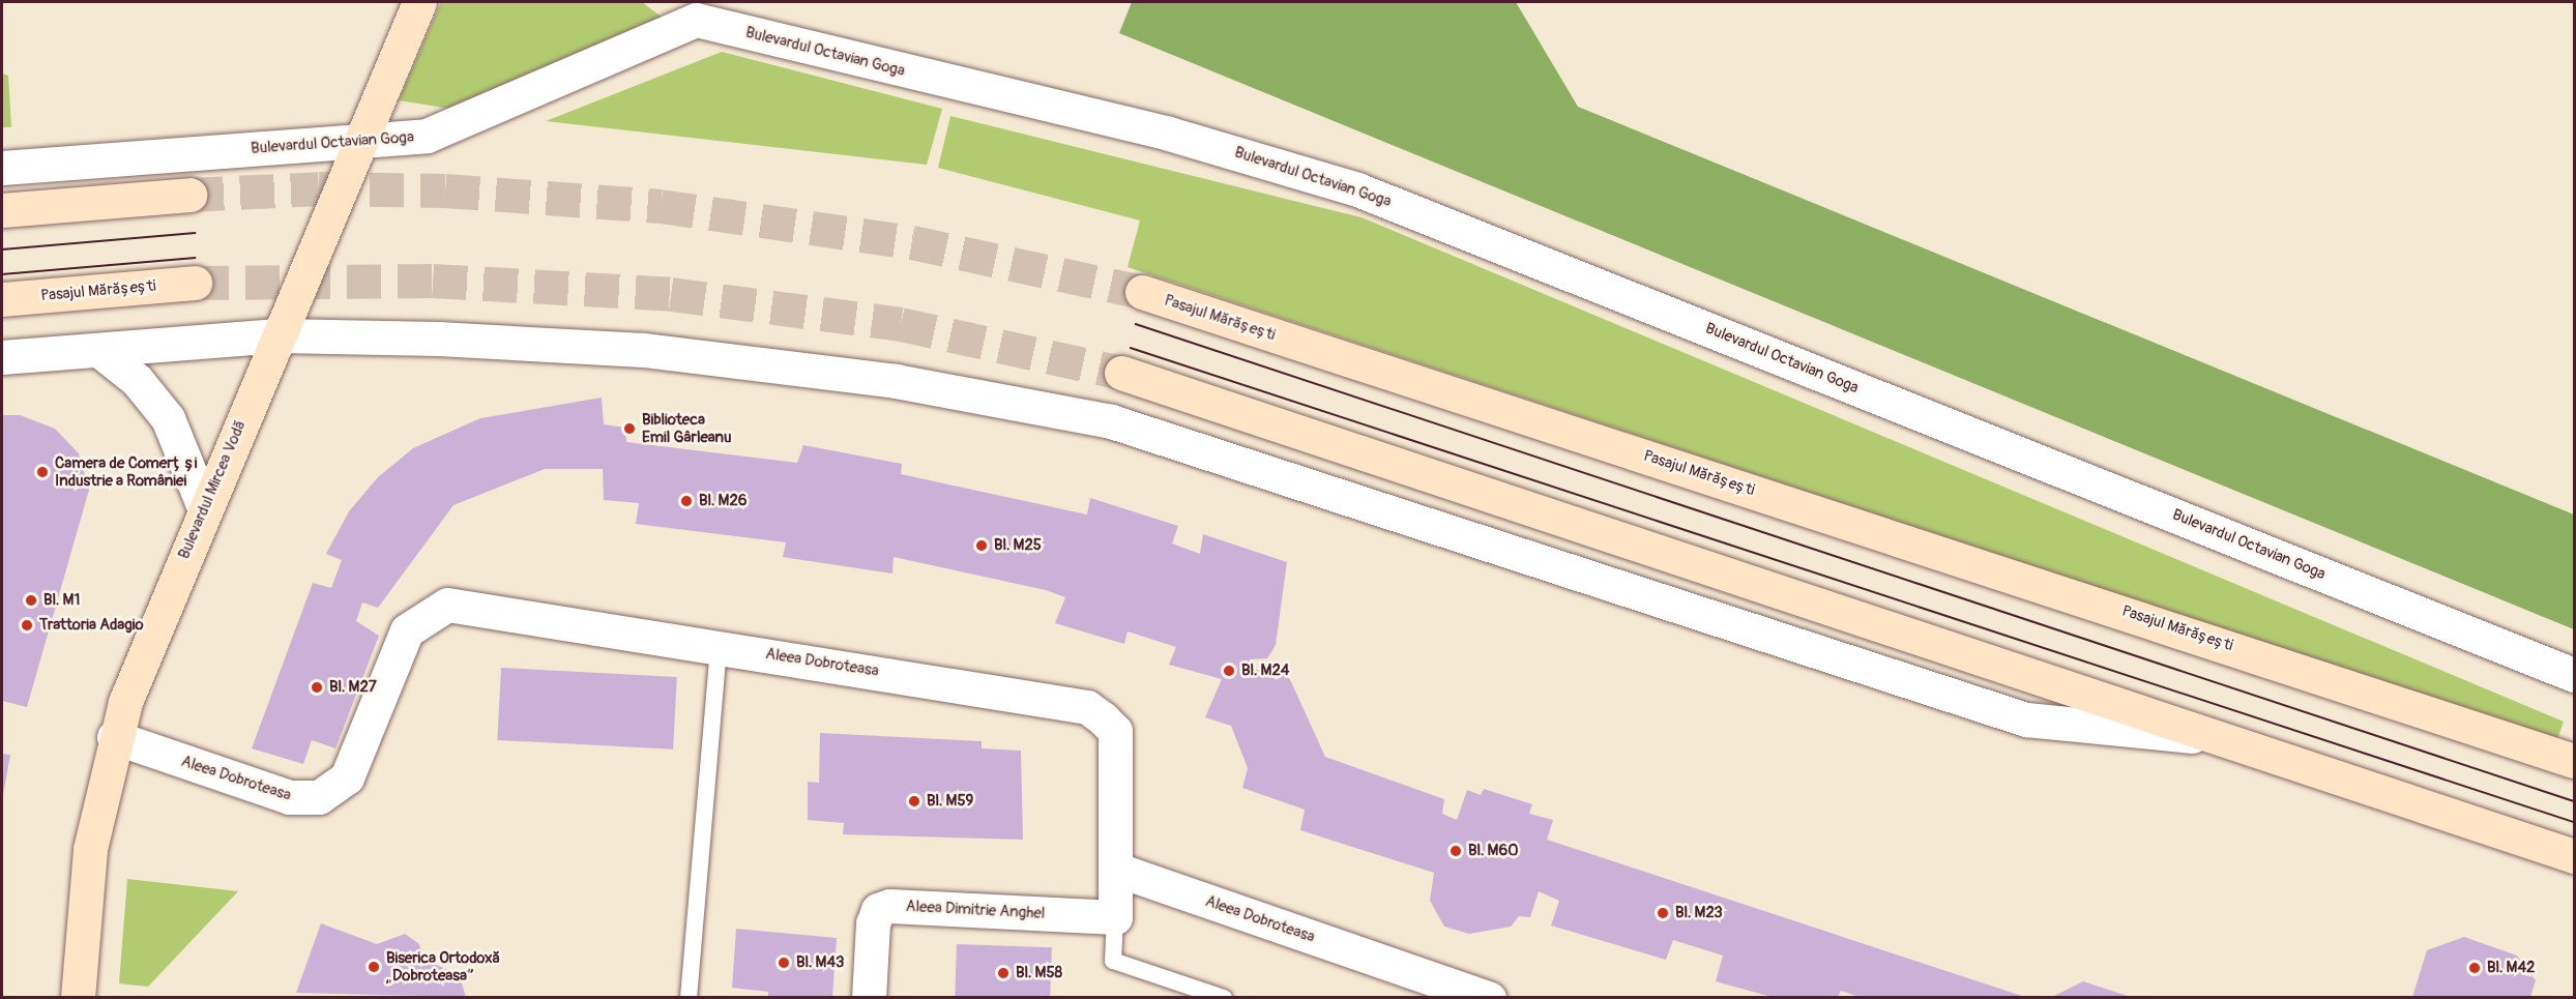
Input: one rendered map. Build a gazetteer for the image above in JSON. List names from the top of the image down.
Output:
{
  "streets": {
    "main road": ["Pasajul Mărășești", "Bulevardul Mircea Vodă"],
    "street": ["Bulevardul Octavian Goga", "Aleea Dobroteasa", "Aleea Dimitrie Anghel"]
  },
  "crossings": [
    ["Bulevardul Octavian Goga", "Bulevardul Mircea Vodă"],
    ["Bulevardul Mircea Vodă", "Aleea Dobroteasa"]
  ],
  "places": [
    "Biblioteca Emil Gârleanu",
    "Camera de Comerț și Industrie a României",
    "Bl. M26",
    "Bl. M25",
    "Bl. M1",
    "Trattoria Adagio",
    "Bl. M24",
    "Bl. M27",
    "Bl. M59",
    "Bl. M60",
    "Bl. M23",
    "Bl. M43",
    "Biserica Ortodoxă „Dobroteasa”",
    "Bl. M42",
    "Bl. M58"
  ]
}
